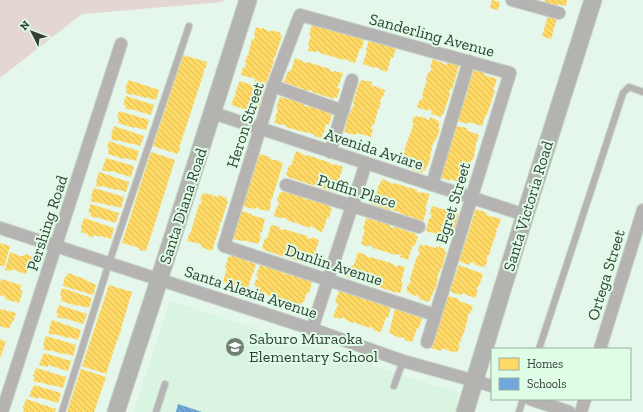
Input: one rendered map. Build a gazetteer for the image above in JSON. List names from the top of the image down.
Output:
{
  "streets": {
    "street": [
      "Sanderling Avenue",
      "Heron Street",
      "Avenida Aviare",
      "Puffin Place",
      "Egret Street",
      "Santa Diana Road",
      "Santa Victoria Road",
      "Pershing Road",
      "Dunlin Avenue",
      "Ortega Street",
      "Santa Alexia Avenue"
    ]
  },
  "crossings": [
    ["Sanderling Avenue", "Heron Street"],
    ["Sanderling Avenue", "Egret Street"],
    ["Heron Street", "Avenida Aviare"],
    ["Heron Street", "Dunlin Avenue"],
    ["Avenida Aviare", "Egret Street"],
    ["Avenida Aviare", "Santa Diana Road"],
    ["Avenida Aviare", "Santa Victoria Road"],
    ["Egret Street", "Dunlin Avenue"],
    ["Santa Diana Road", "Santa Alexia Avenue"],
    ["Santa Victoria Road", "Santa Alexia Avenue"],
    ["Pershing Road", "Santa Alexia Avenue"]
  ],
  "places": {
    "school or university": ["Saburo Muraoka Elementary School"]
  },
  "legend": ["Homes", "Schools"],
  "north": "top left"
}
